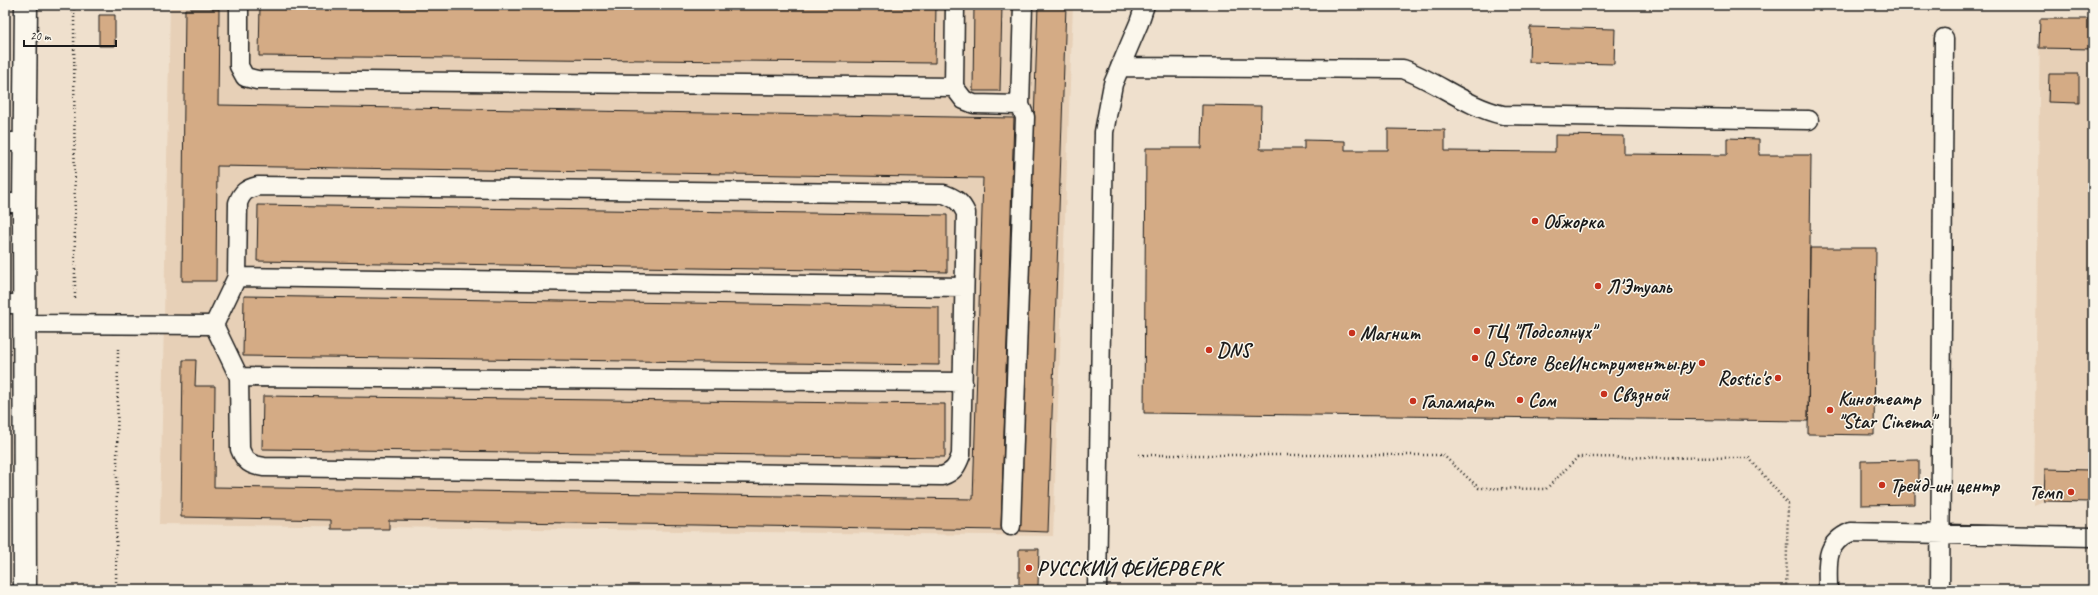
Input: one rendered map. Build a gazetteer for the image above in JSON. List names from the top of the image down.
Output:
{
  "places": [
    "Обжорка",
    "Л'Этуаль",
    "ТЦ \"Подсолнух\"",
    "Магнит",
    "DNS",
    "Q Store",
    "ВсеИнструменты.ру",
    "Rostic's",
    "Связной",
    "Сом",
    "Галамарт",
    "Кинотеатр \"Star Cinema\"",
    "Трейд-ин центр",
    "Темп",
    "РУССКИЙ ФЕЙЕРВЕРК"
  ],
  "scale_bar": "20 m"
}
